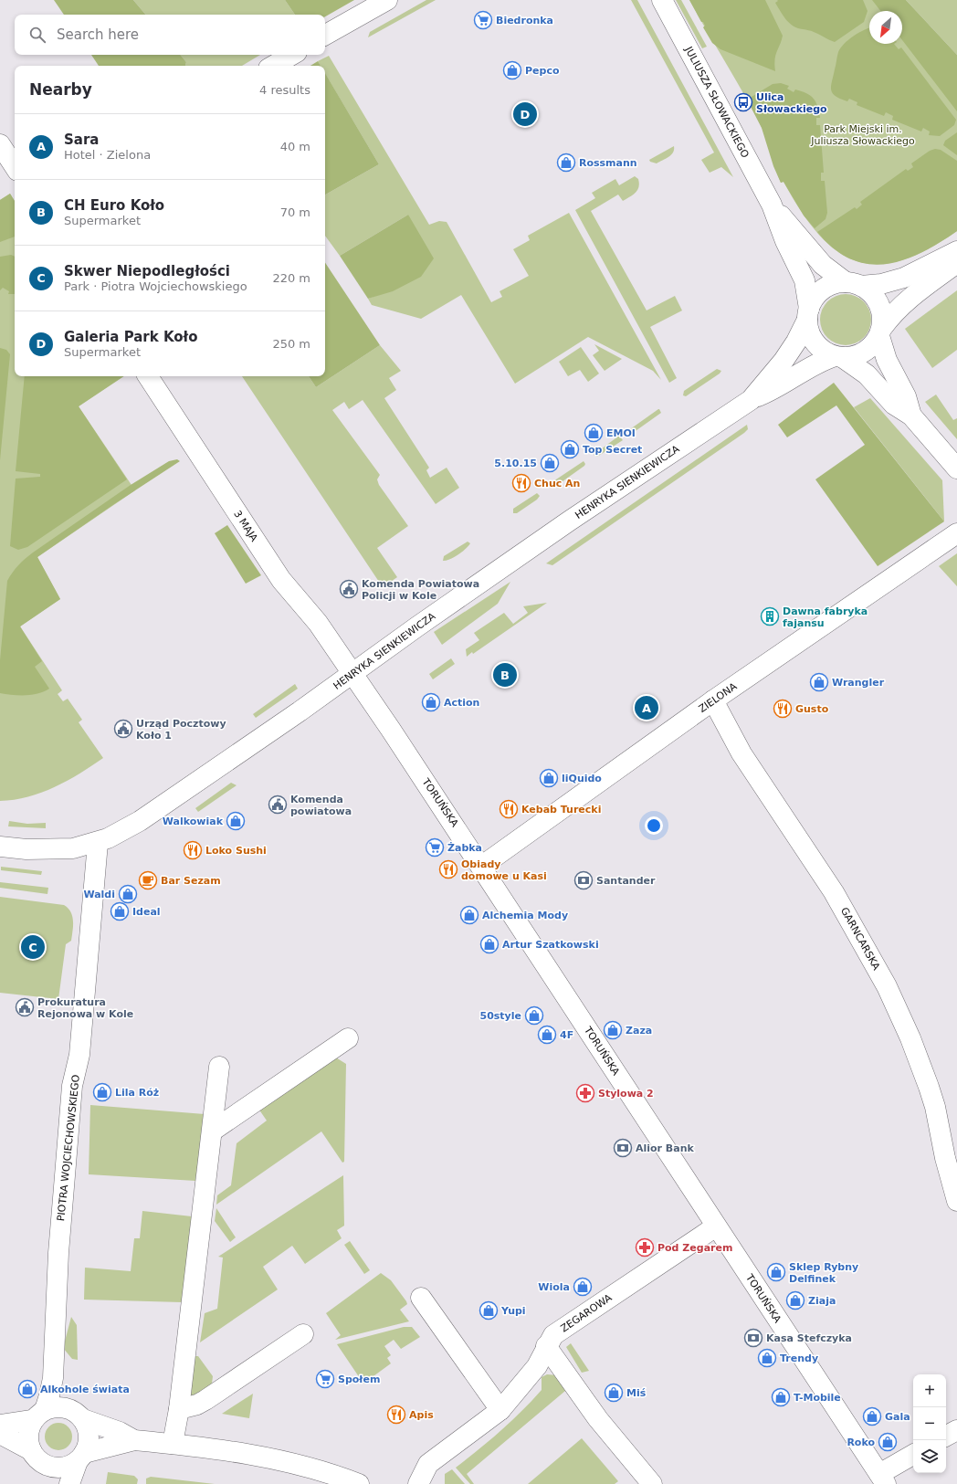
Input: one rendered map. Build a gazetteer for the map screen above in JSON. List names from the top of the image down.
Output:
{
  "streets": {
    "street": [
      "JULIUSZA SŁOWACKIEGO",
      "HENRYKA SIENKIEWICZA",
      "3 MAJA",
      "ZIELONA",
      "TORUŃSKA",
      "GARNCARSKA",
      "PIOTRA WOJCIECHOWSKIEGO",
      "ZEGAROWA"
    ]
  },
  "crossings": [
    ["JULIUSZA SŁOWACKIEGO", "HENRYKA SIENKIEWICZA"],
    ["HENRYKA SIENKIEWICZA", "3 MAJA"],
    ["HENRYKA SIENKIEWICZA", "TORUŃSKA"],
    ["HENRYKA SIENKIEWICZA", "PIOTRA WOJCIECHOWSKIEGO"],
    ["3 MAJA", "TORUŃSKA"],
    ["ZIELONA", "TORUŃSKA"],
    ["ZIELONA", "GARNCARSKA"],
    ["TORUŃSKA", "ZEGAROWA"]
  ],
  "parks": ["Park Miejski im. Juliusza Słowackiego"],
  "places": {
    "supermarket": ["Biedronka", "Żabka", "Społem"],
    "shop": [
      "Pepco",
      "Rossmann",
      "EMOI",
      "Top Secret",
      "5.10.15",
      "Wrangler",
      "Action",
      "liQuido",
      "Walkowiak",
      "Waldi",
      "Ideal",
      "Alchemia Mody",
      "Artur Szatkowski",
      "50style",
      "Zaza",
      "4F",
      "Lila Róż",
      "Sklep Rybny Delfinek",
      "Wiola",
      "Ziaja",
      "Yupi",
      "Trendy",
      "Alkohole świata",
      "Miś",
      "T-Mobile",
      "Gala",
      "Roko"
    ],
    "bus stop": ["Ulica Słowackiego"],
    "restaurant": [
      "Chuc An",
      "Gusto",
      "Kebab Turecki",
      "Loko Sushi",
      "Obiady domowe u Kasi",
      "Apis"
    ],
    "public building": [
      "Komenda Powiatowa Policji w Kole",
      "Urząd Pocztowy Koło 1",
      "Komenda powiatowa",
      "Prokuratura Rejonowa w Kole"
    ],
    "building": ["Dawna fabryka fajansu"],
    "cafe": ["Bar Sezam"],
    "bank": ["Santander", "Alior Bank", "Kasa Stefczyka"],
    "pharmacy": ["Stylowa 2", "Pod Zegarem"]
  },
  "north": "bottom left",
  "page": {
    "search": "Search here",
    "heading": ["Nearby", "4 results"],
    "pins": [
      "D",
      "B",
      "A",
      "C"
    ],
    "list": [
      {
        "mark": "A",
        "name": "Sara",
        "note": "Hotel · Zielona",
        "value": "40 m"
      },
      {
        "mark": "B",
        "name": "CH Euro Koło",
        "note": "Supermarket",
        "value": "70 m"
      },
      {
        "mark": "C",
        "name": "Skwer Niepodległości",
        "note": "Park · Piotra Wojciechowskiego",
        "value": "220 m"
      },
      {
        "mark": "D",
        "name": "Galeria Park Koło",
        "note": "Supermarket",
        "value": "250 m"
      }
    ],
    "map_buttons": ["+", "−"]
  }
}
